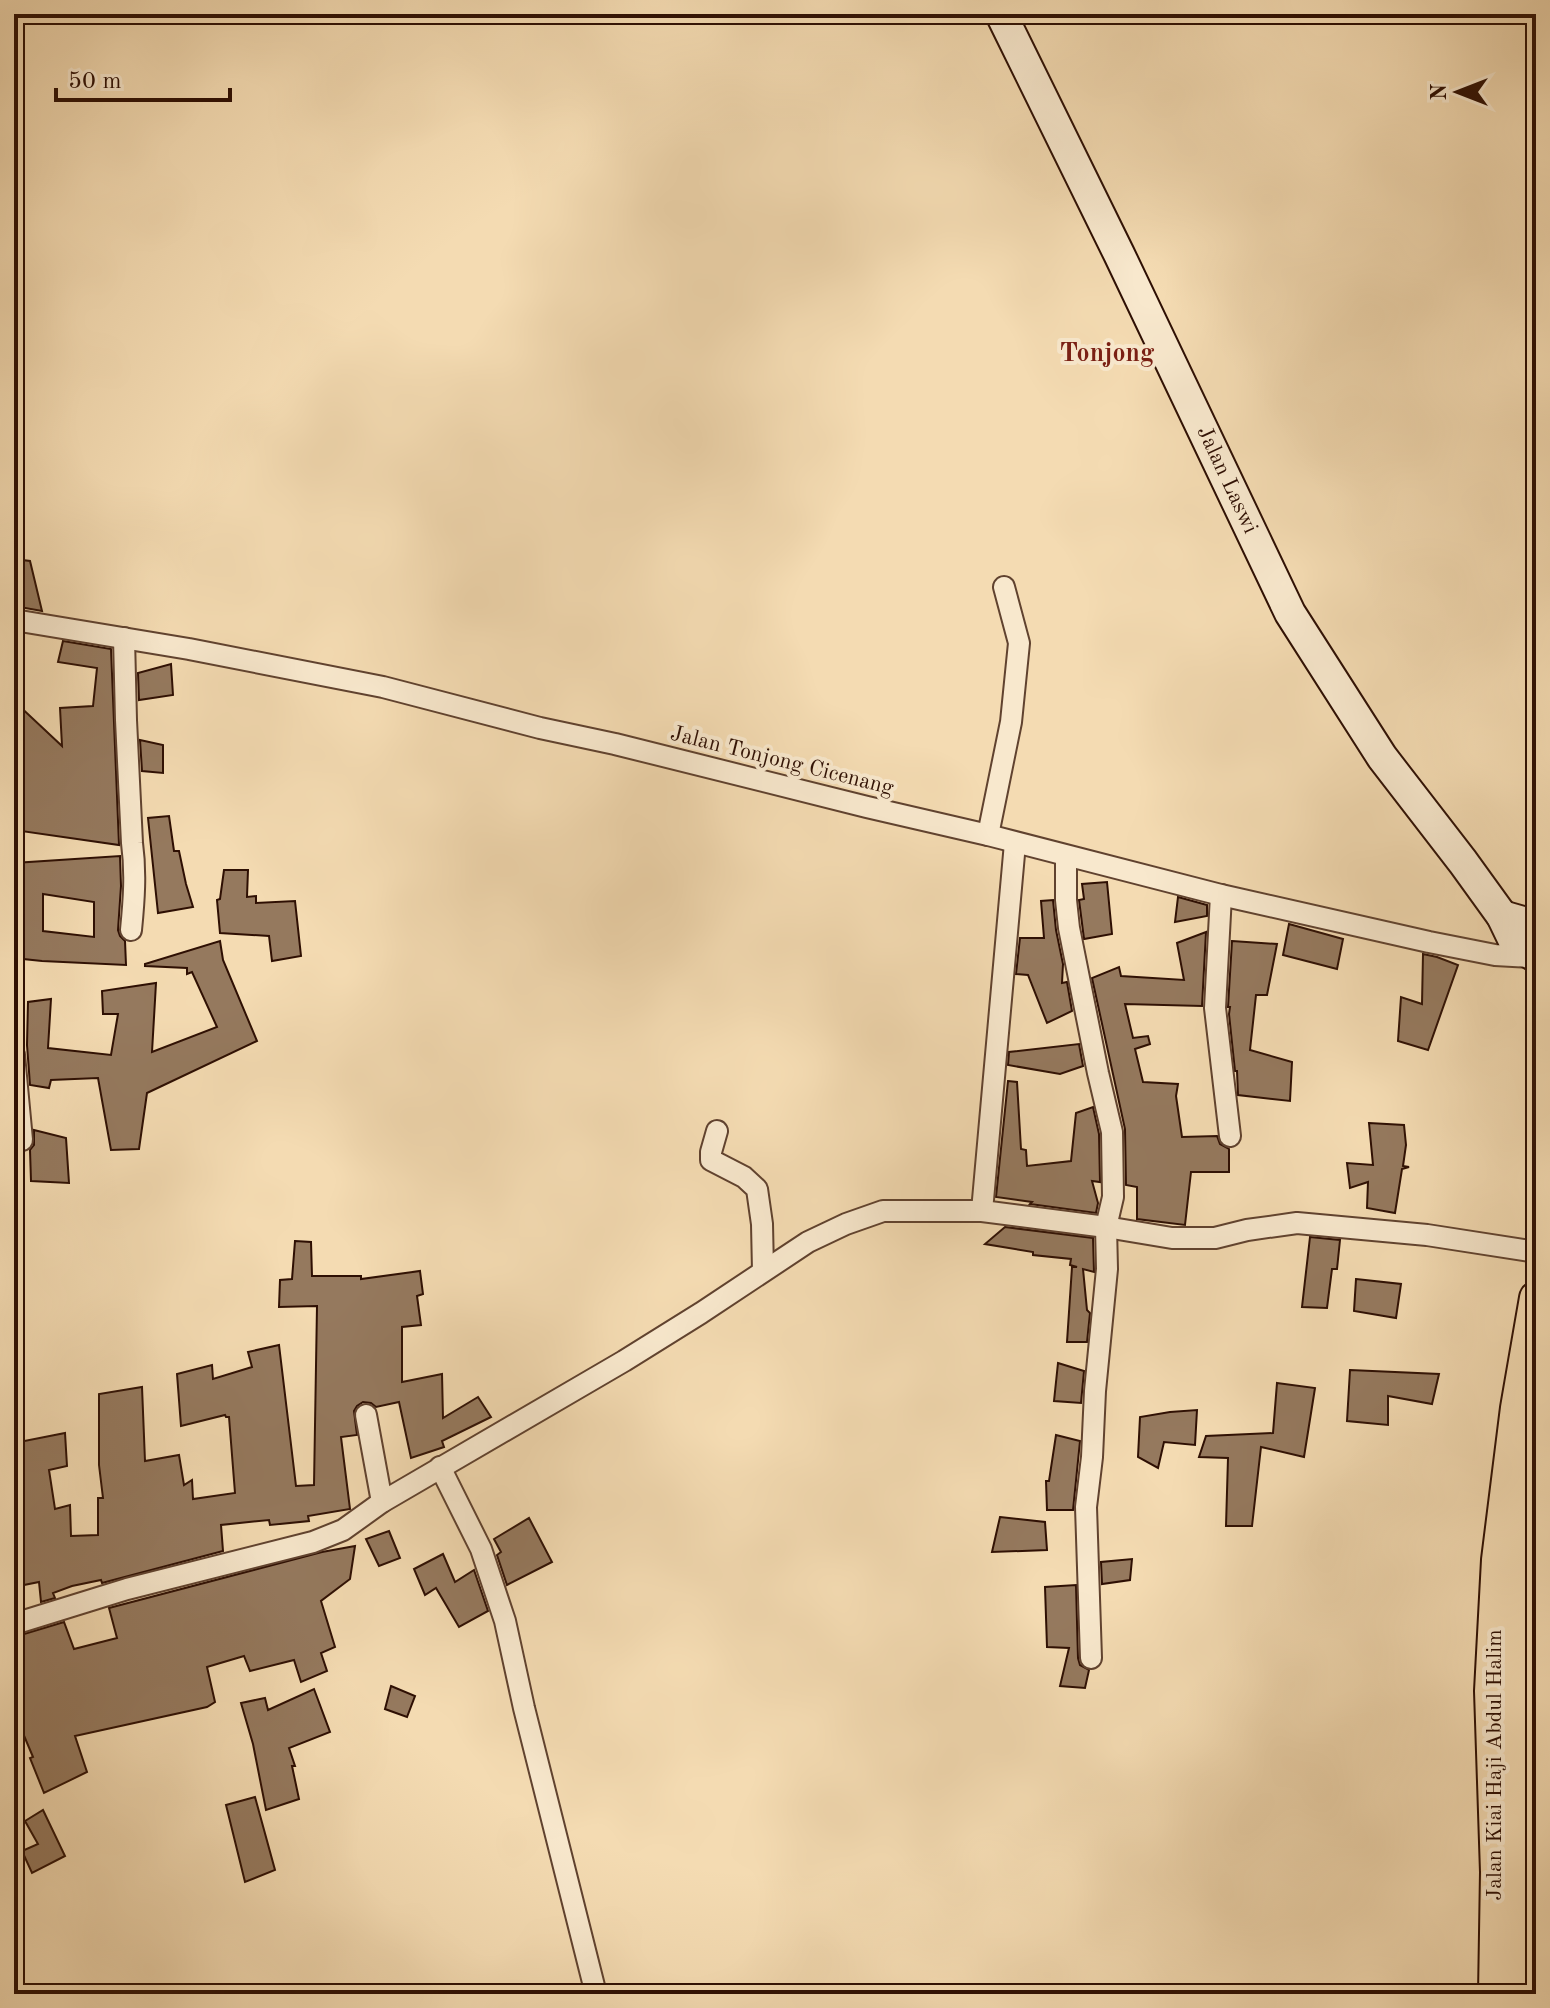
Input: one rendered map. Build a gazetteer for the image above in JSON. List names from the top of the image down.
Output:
{
  "streets": {
    "main road": ["Jalan Laswi", "Jalan Kiai Haji Abdul Halim"],
    "street": ["Jalan Tonjong Cicenang"]
  },
  "crossings": [
    ["Jalan Laswi", "Jalan Tonjong Cicenang"]
  ],
  "districts": ["Tonjong"],
  "scale_bar": "50 m",
  "north": "left"
}
